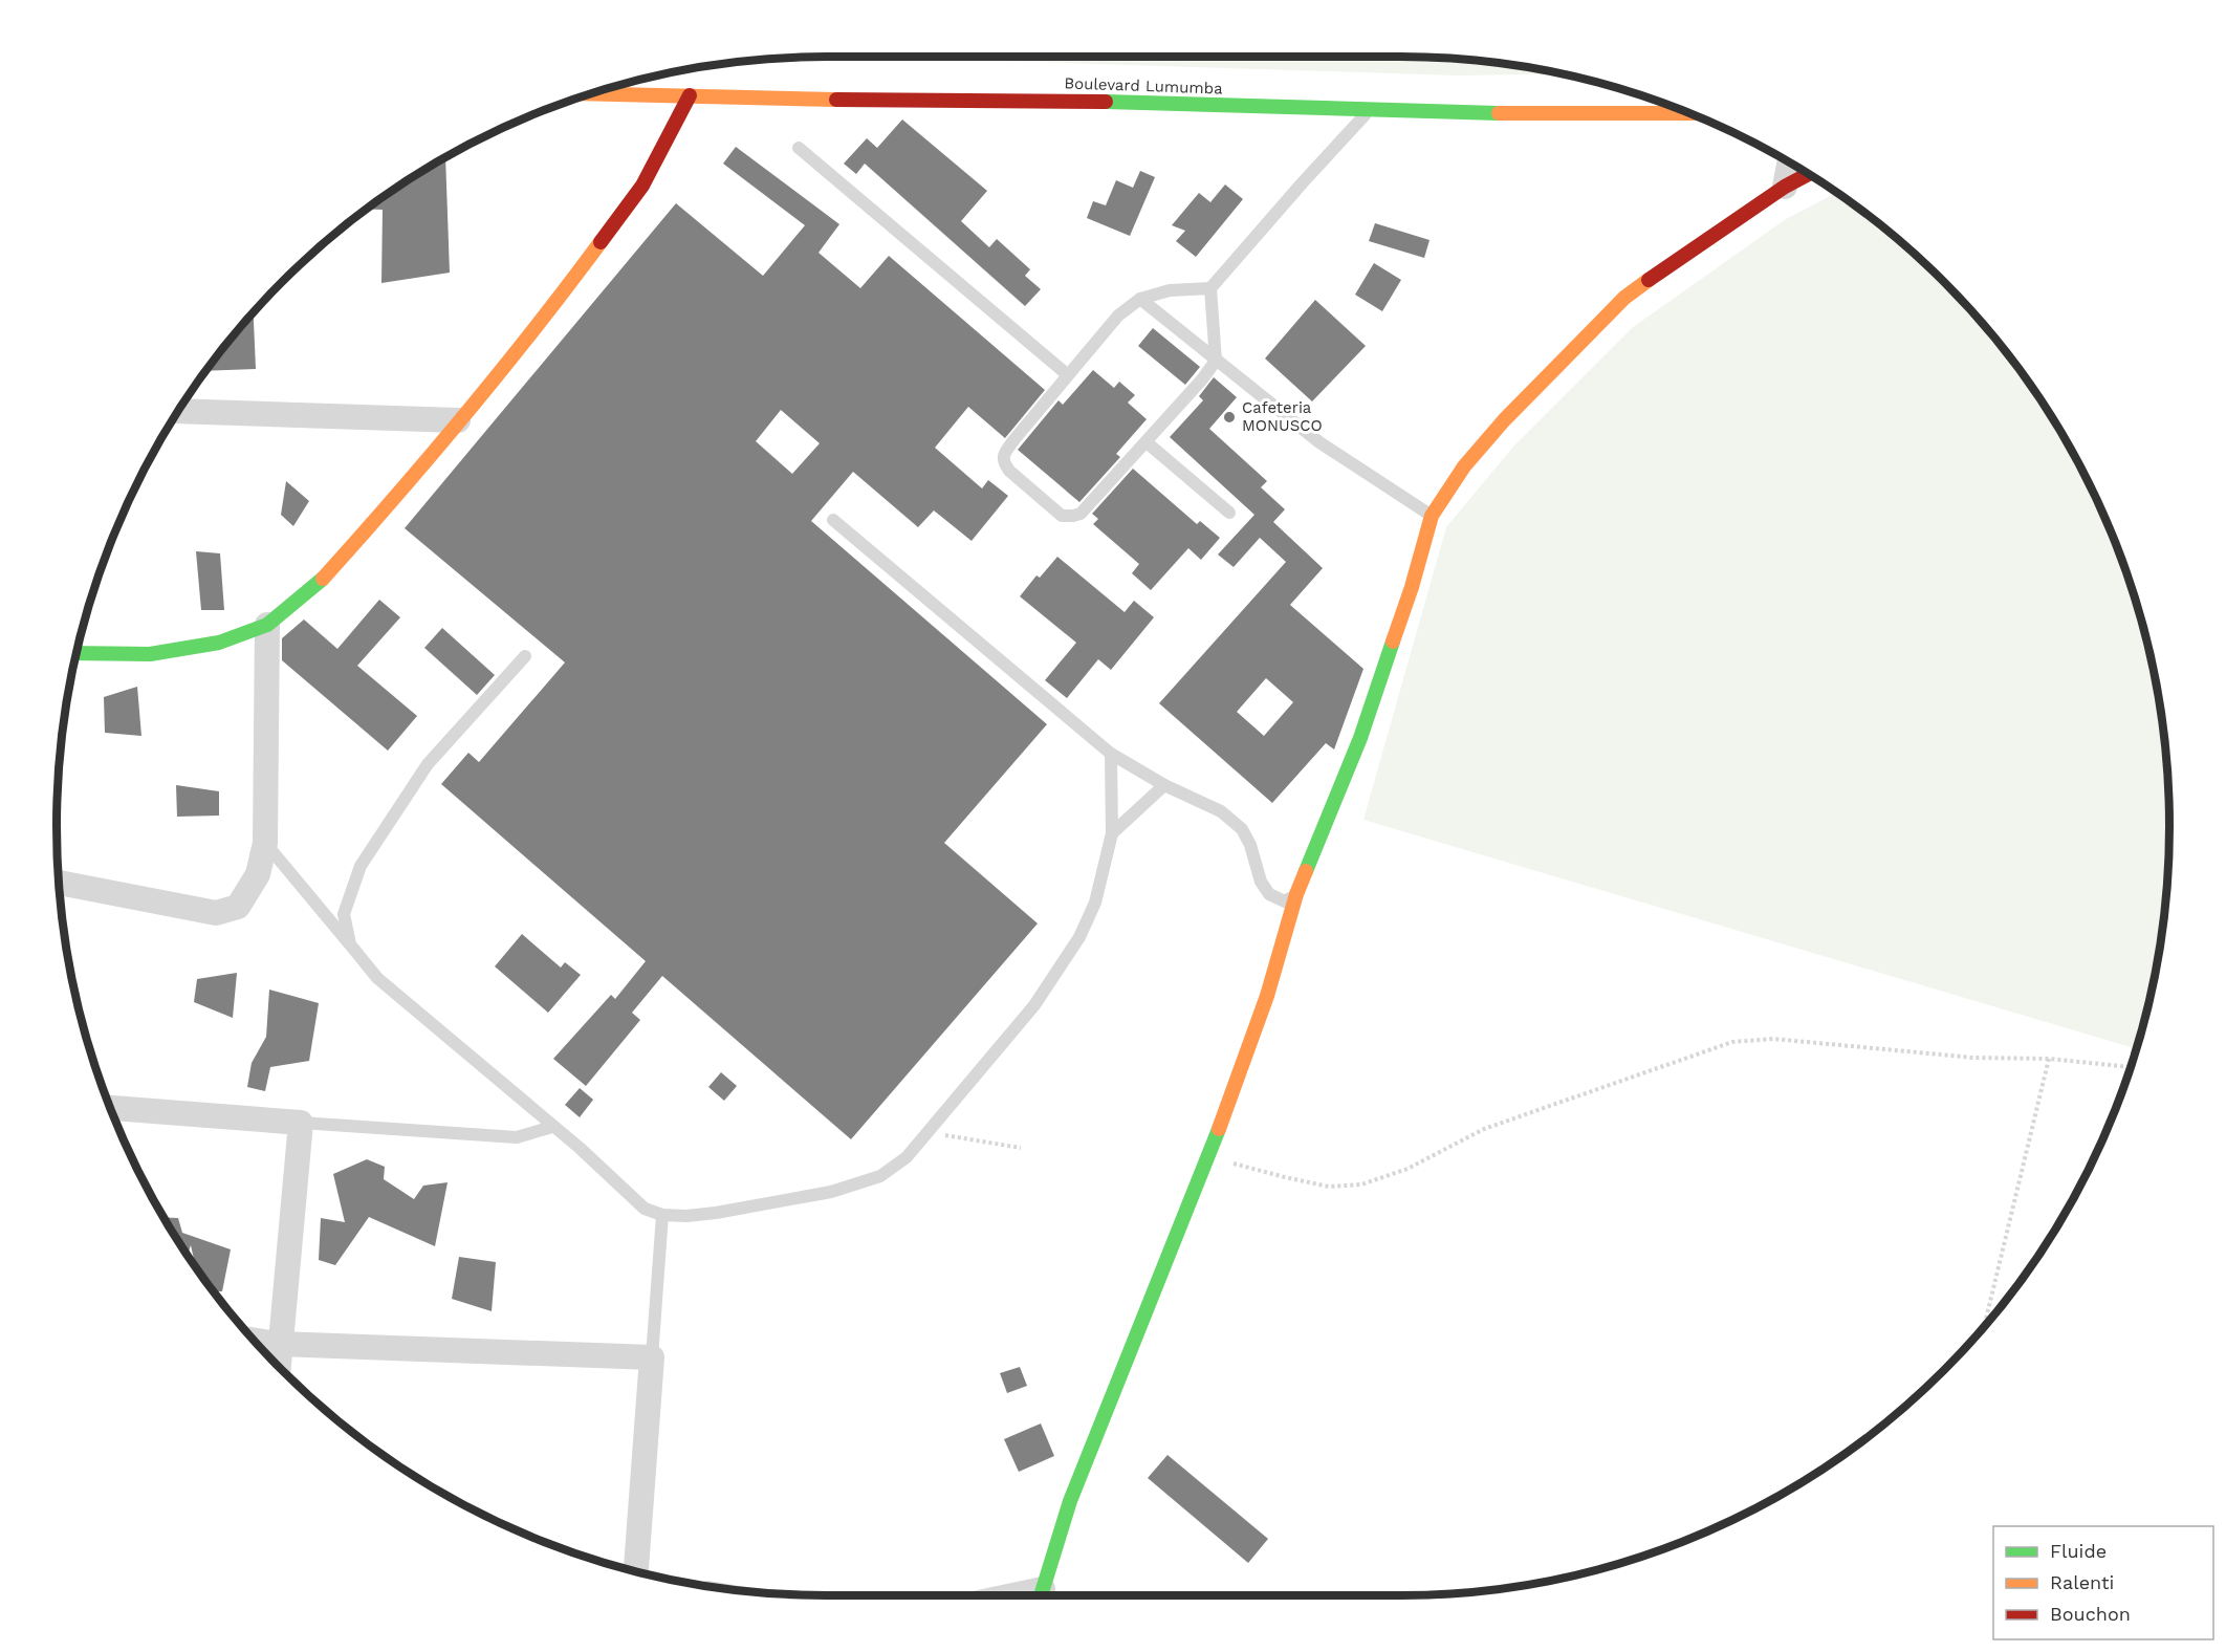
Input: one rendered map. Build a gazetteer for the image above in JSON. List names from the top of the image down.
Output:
{
  "streets": {
    "street": ["Boulevard Lumumba"]
  },
  "places": ["Cafeteria MONUSCO"],
  "legend": ["Fluide", "Ralenti", "Bouchon"]
}
